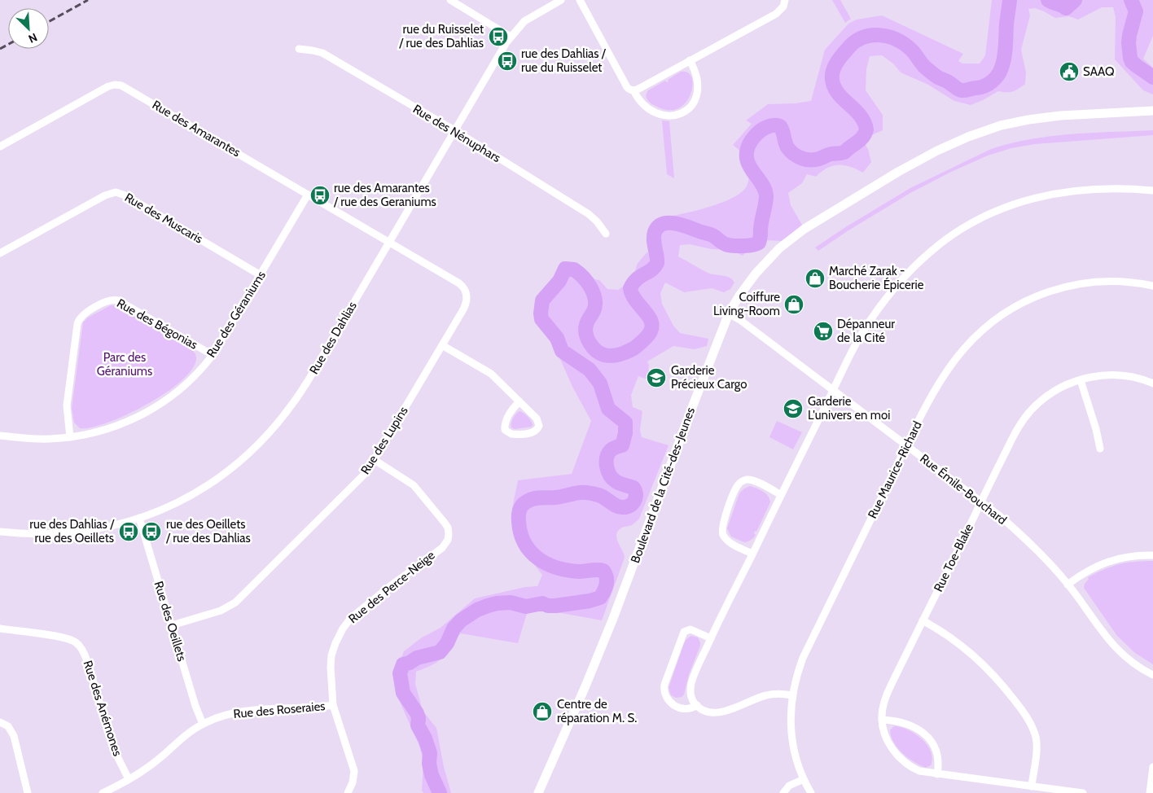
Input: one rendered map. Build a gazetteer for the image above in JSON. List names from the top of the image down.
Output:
{
  "streets": {
    "main road": ["Boulevard de la Cité-des-Jeunes"],
    "street": [
      "Rue des Amarantes",
      "Rue des Nénuphars",
      "Rue des Muscaris",
      "Rue des Géraniums",
      "Rue des Bégonias",
      "Rue des Dahlias",
      "Rue des Lupins",
      "Rue Maurice-Richard",
      "Rue Émile-Bouchard",
      "Rue Toe-Blake",
      "Rue des Perce-Neige",
      "Rue des Oeillets",
      "Rue des Anémones",
      "Rue des Roseraies"
    ]
  },
  "crossings": [
    ["Rue des Amarantes", "Rue des Géraniums"],
    ["Rue des Amarantes", "Rue des Dahlias"],
    ["Rue des Amarantes", "Rue des Lupins"],
    ["Rue des Nénuphars", "Rue des Dahlias"],
    ["Rue des Muscaris", "Rue des Géraniums"],
    ["Rue des Géraniums", "Rue des Bégonias"],
    ["Rue des Dahlias", "Rue des Lupins"],
    ["Rue des Dahlias", "Rue des Oeillets"],
    ["Rue des Lupins", "Rue des Perce-Neige"],
    ["Rue des Lupins", "Rue des Oeillets"],
    ["Rue Maurice-Richard", "Rue Émile-Bouchard"],
    ["Boulevard de la Cité-des-Jeunes", "Rue Émile-Bouchard"],
    ["Rue Émile-Bouchard", "Rue Toe-Blake"],
    ["Rue des Perce-Neige", "Rue des Roseraies"],
    ["Rue des Oeillets", "Rue des Roseraies"],
    ["Rue des Anémones", "Rue des Roseraies"]
  ],
  "parks": ["Parc des Géraniums"],
  "places": {
    "bus stop": [
      "rue du Ruisselet / rue des Dahlias",
      "rue des Dahlias / rue du Ruisselet",
      "rue des Amarantes / rue des Geraniums",
      "rue des Dahlias / rue des Oeillets",
      "rue des Oeillets / rue des Dahlias"
    ],
    "public building": ["SAAQ"],
    "shop": ["Marché Zarak - Boucherie Épicerie", "Coiffure Living-Room", "Centre de réparation M. S."],
    "supermarket": ["Dépanneur de la Cité"],
    "school or university": ["Garderie Précieux Cargo", "Garderie L'univers en moi"]
  },
  "north": "bottom right"
}
